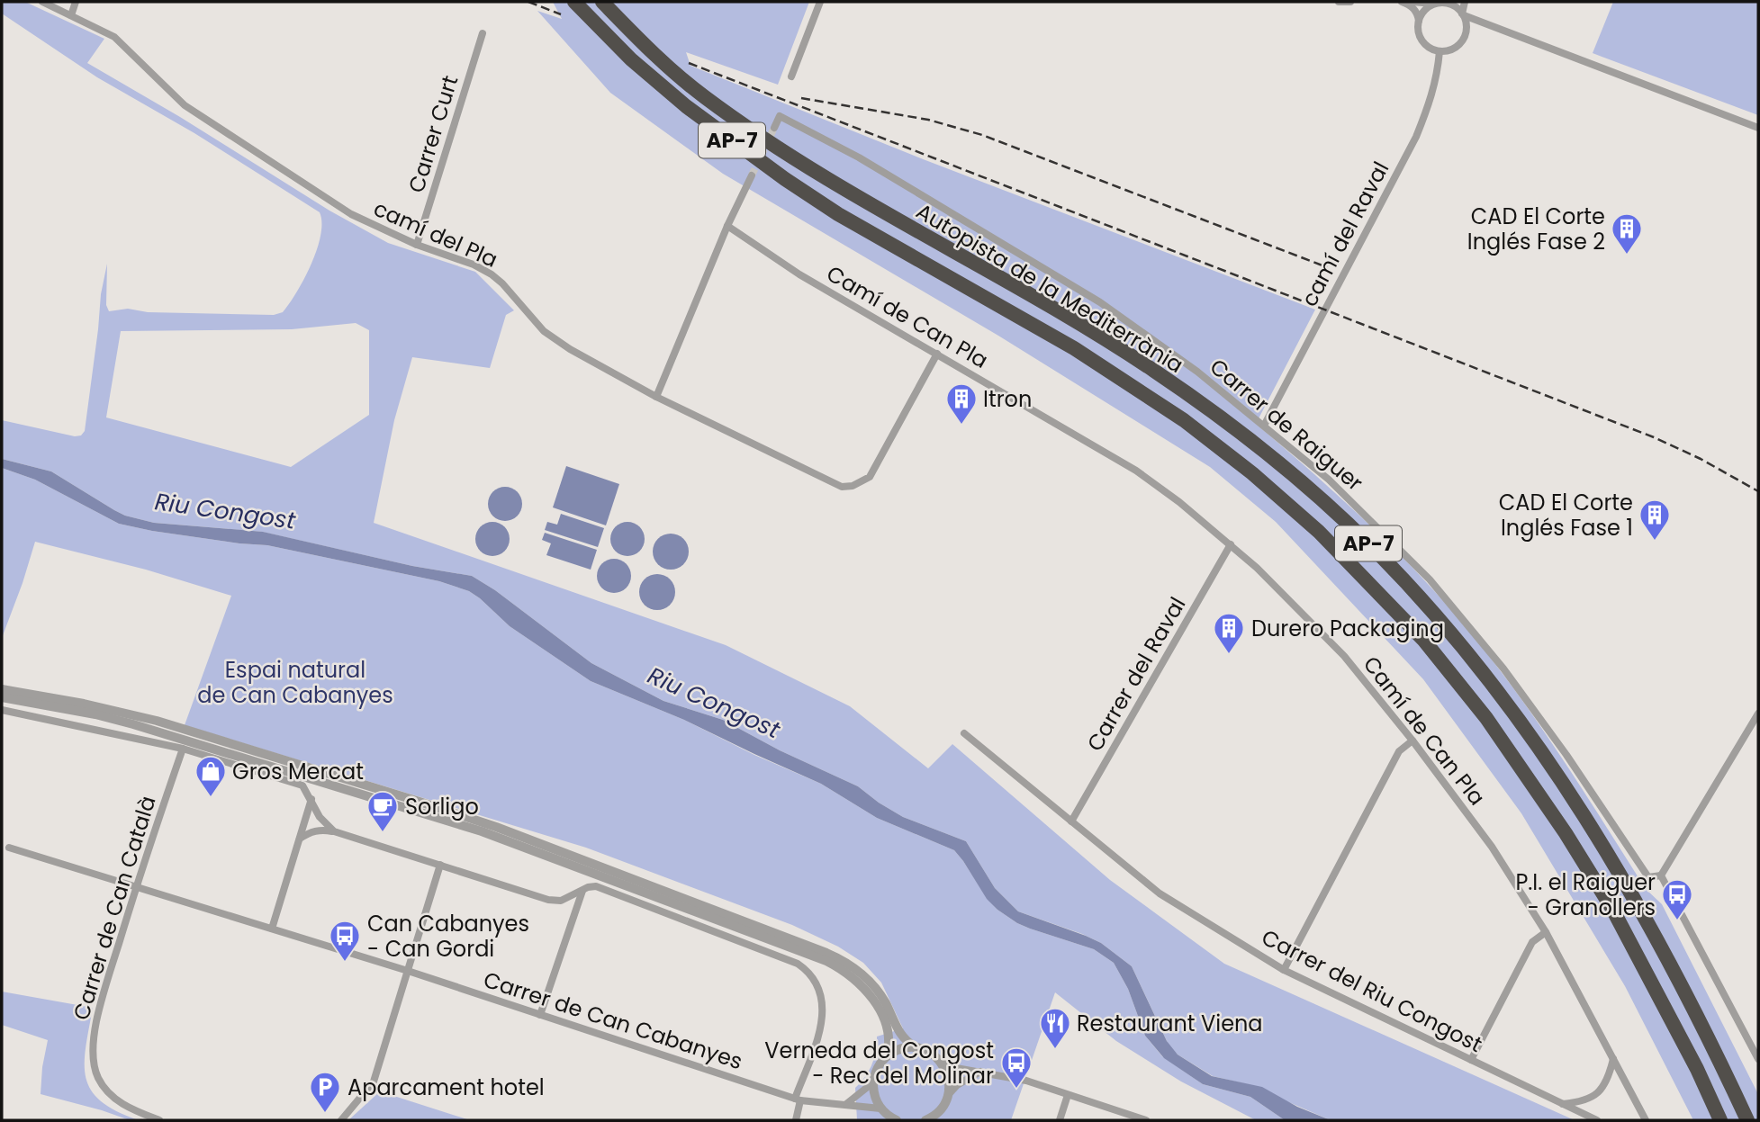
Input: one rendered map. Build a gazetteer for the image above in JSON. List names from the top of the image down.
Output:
{
  "streets": {
    "highway": ["AP-7", "Autopista de la Mediterrània"],
    "street": [
      "Carrer Curt",
      "camí del Pla",
      "camí del Raval",
      "Camí de Can Pla",
      "Carrer de Raiguer",
      "Carrer del Raval",
      "Carrer de Can Català",
      "Carrer del Riu Congost",
      "Carrer de Can Cabanyes"
    ]
  },
  "crossings": [
    ["Carrer Curt", "camí del Pla"],
    ["camí del Pla", "Camí de Can Pla"],
    ["camí del Raval", "Carrer de Raiguer"],
    ["Camí de Can Pla", "Carrer del Raval"],
    ["Carrer del Raval", "Carrer del Riu Congost"],
    ["Carrer de Can Català", "Carrer de Can Cabanyes"]
  ],
  "water": ["Riu Congost"],
  "parks": ["Espai natural de Can Cabanyes"],
  "places": {
    "building": [
      "CAD El Corte Inglés Fase 2",
      "Itron",
      "CAD El Corte Inglés Fase 1",
      "Durero Packaging"
    ],
    "shop": ["Gros Mercat"],
    "cafe": ["Sorligo"],
    "bus stop": ["P.I. el Raiguer - Granollers", "Can Cabanyes - Can Gordi", "Verneda del Congost - Rec del Molinar"],
    "restaurant": ["Restaurant Viena"],
    "parking": ["Aparcament hotel"]
  }
}
